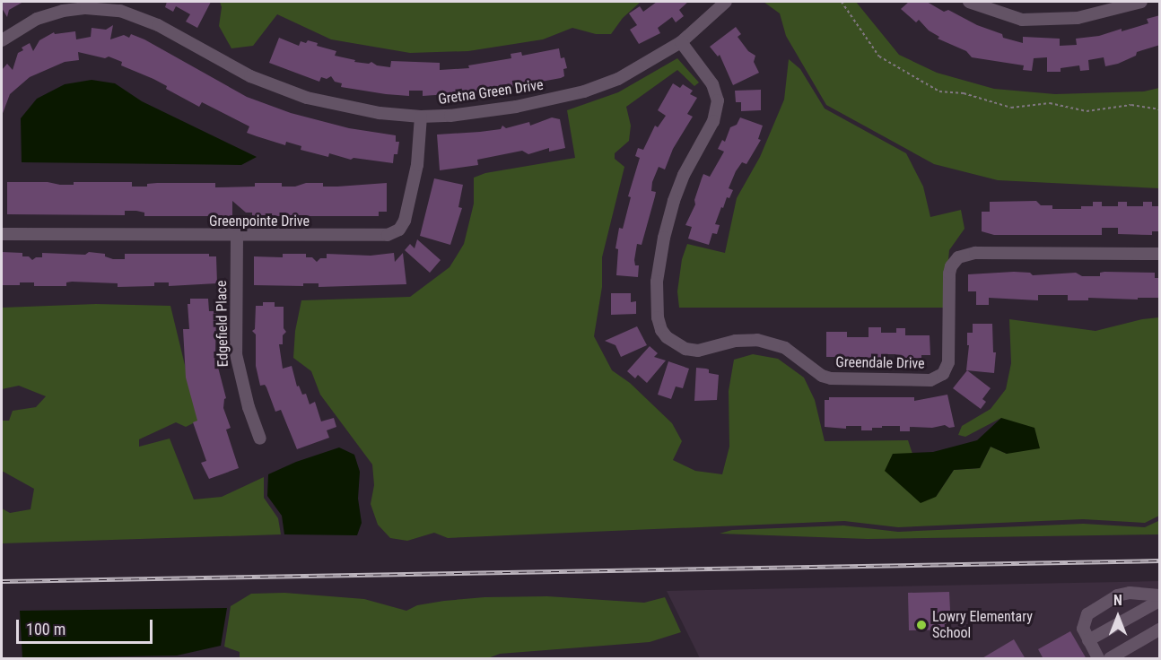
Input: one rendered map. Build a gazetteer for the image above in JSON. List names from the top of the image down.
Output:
{
  "streets": {
    "street": [
      "Gretna Green Drive",
      "Greenpointe Drive",
      "Edgefield Place",
      "Greendale Drive"
    ]
  },
  "crossings": [
    ["Gretna Green Drive", "Greenpointe Drive"],
    ["Gretna Green Drive", "Greendale Drive"],
    ["Greenpointe Drive", "Edgefield Place"]
  ],
  "places": ["Lowry Elementary School"],
  "scale_bar": "100 m",
  "north": "top"
}
